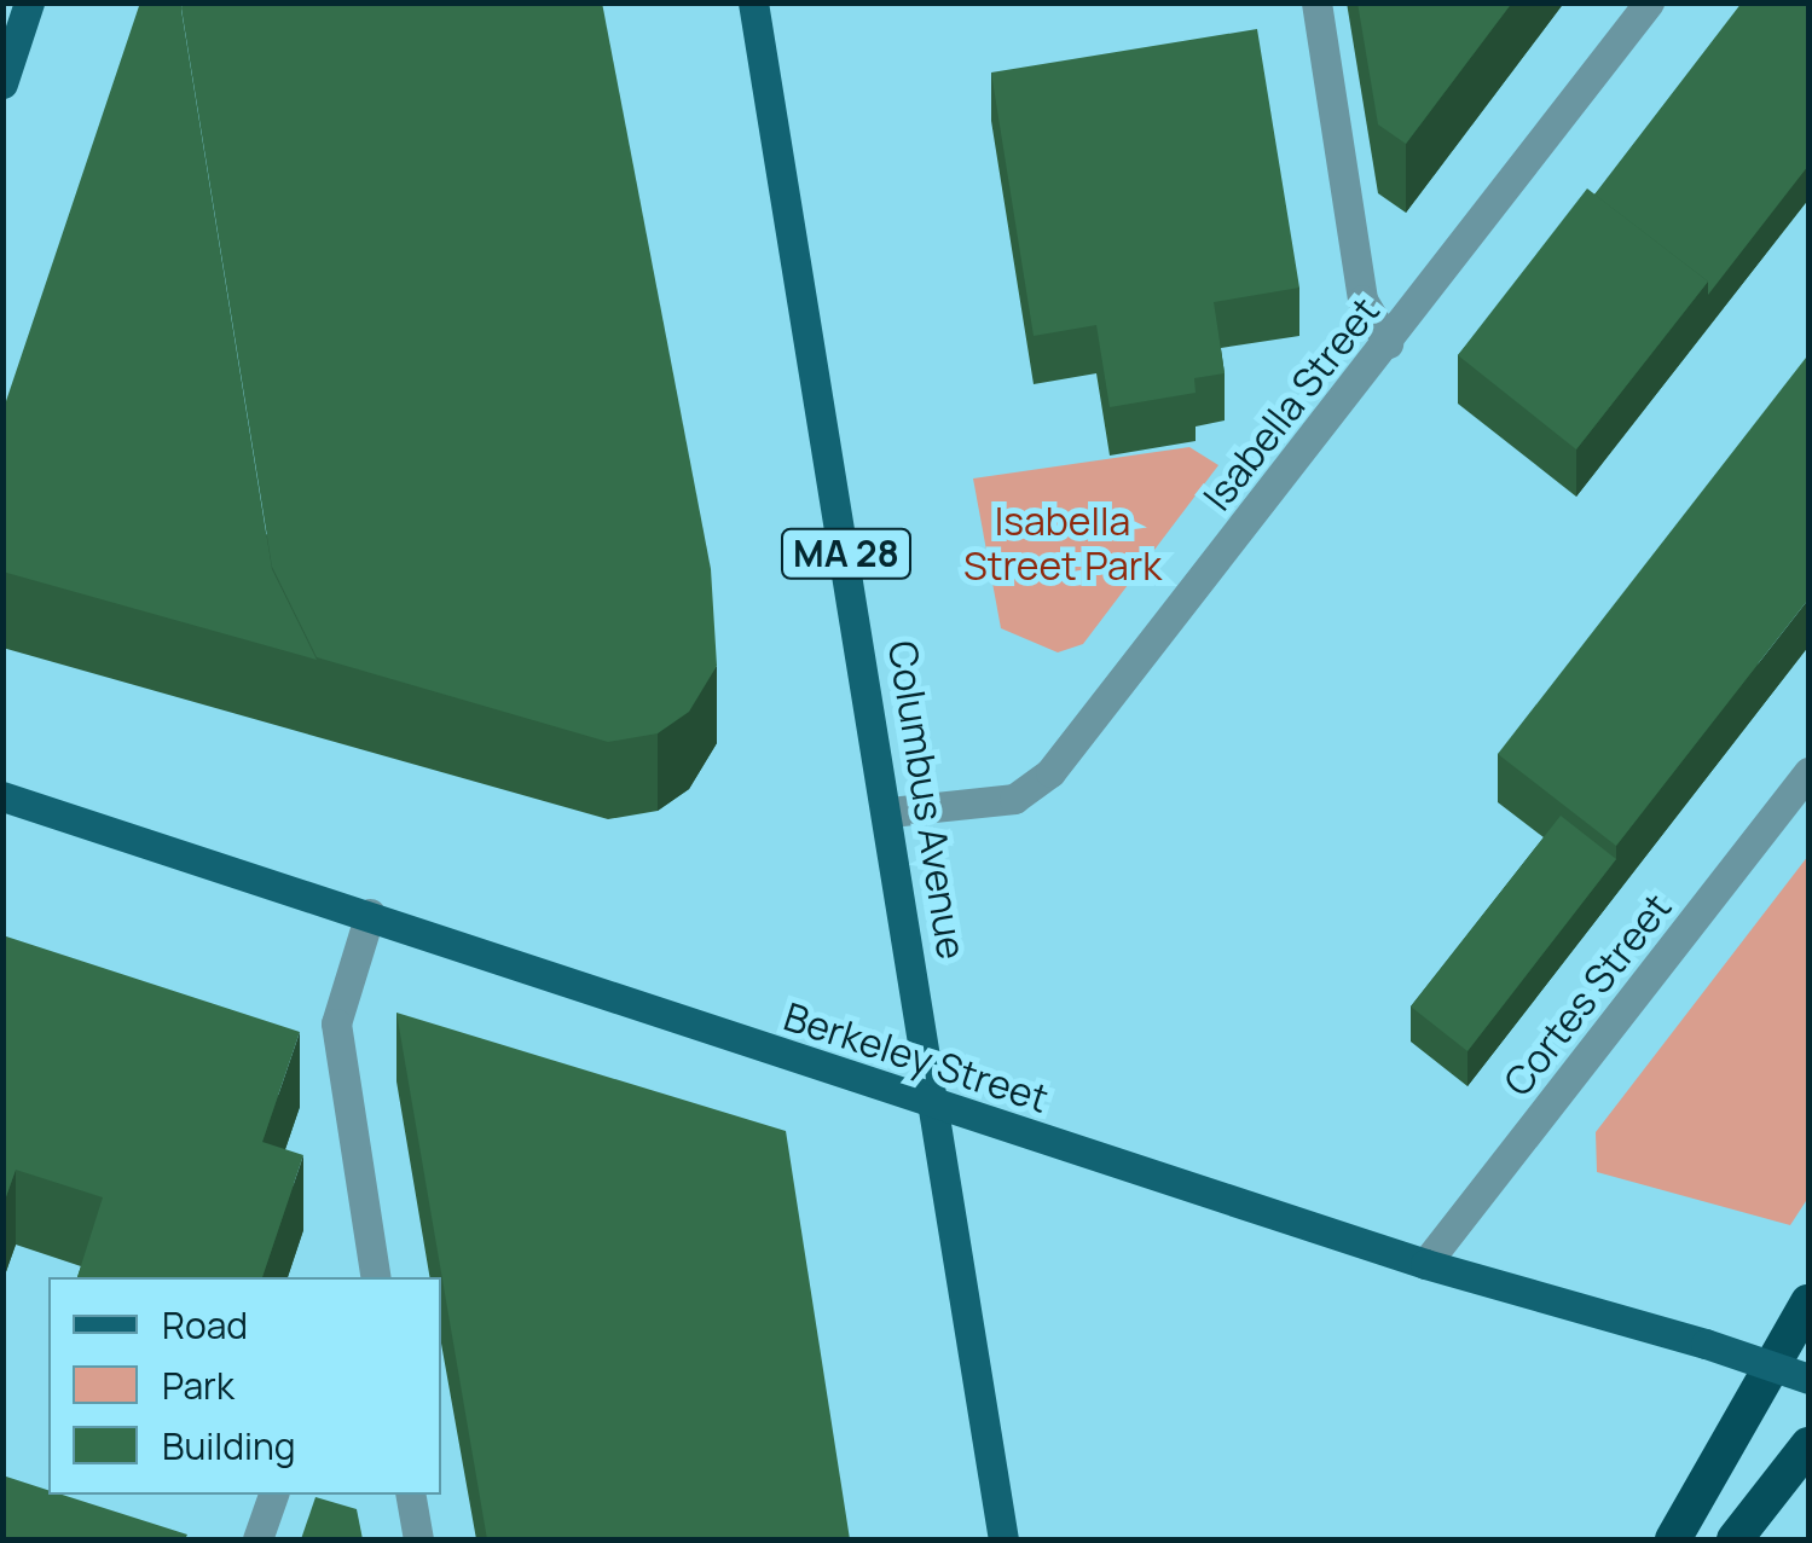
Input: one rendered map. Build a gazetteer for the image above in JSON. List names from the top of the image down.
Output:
{
  "streets": {
    "main road": ["MA 28", "Columbus Avenue", "Berkeley Street"],
    "street": ["Isabella Street", "Cortes Street"]
  },
  "crossings": [
    ["Isabella Street", "Columbus Avenue"],
    ["Columbus Avenue", "Berkeley Street"],
    ["Cortes Street", "Berkeley Street"]
  ],
  "parks": ["Isabella Street Park"],
  "legend": ["Road", "Park", "Building"]
}
